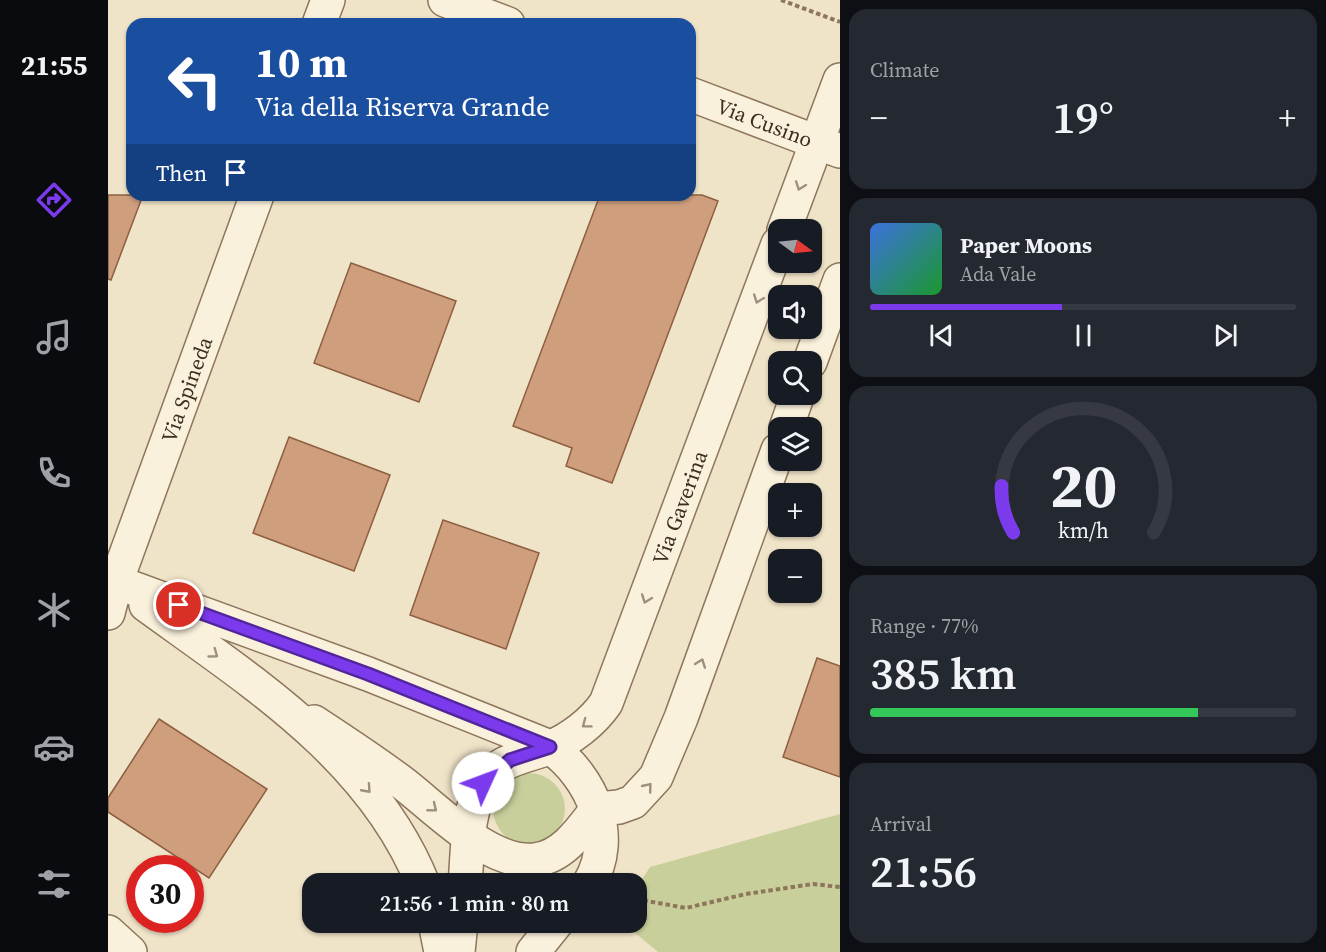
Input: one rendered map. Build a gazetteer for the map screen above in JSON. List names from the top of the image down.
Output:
{
  "streets": {
    "street": ["Via Cusino", "Via Spineda", "Via Gaverina"]
  },
  "north": "right",
  "page": {
    "tabs": "21:55",
    "tile": [
      "Climate",
      ["Range · 77%", "385 km"],
      ["Arrival", "21:56"]
    ],
    "turn": ["10 m", "Via della Riserva Grande"],
    "heat": ["−", "19°", "+"],
    "then": "Then",
    "map_buttons": ["+", "−"],
    "song": ["Paper Moons", "Ada Vale"],
    "limit": "30",
    "trip": "21:56 · 1 min · 80 m",
    "gauge": ["20", "km/h"]
  }
}
